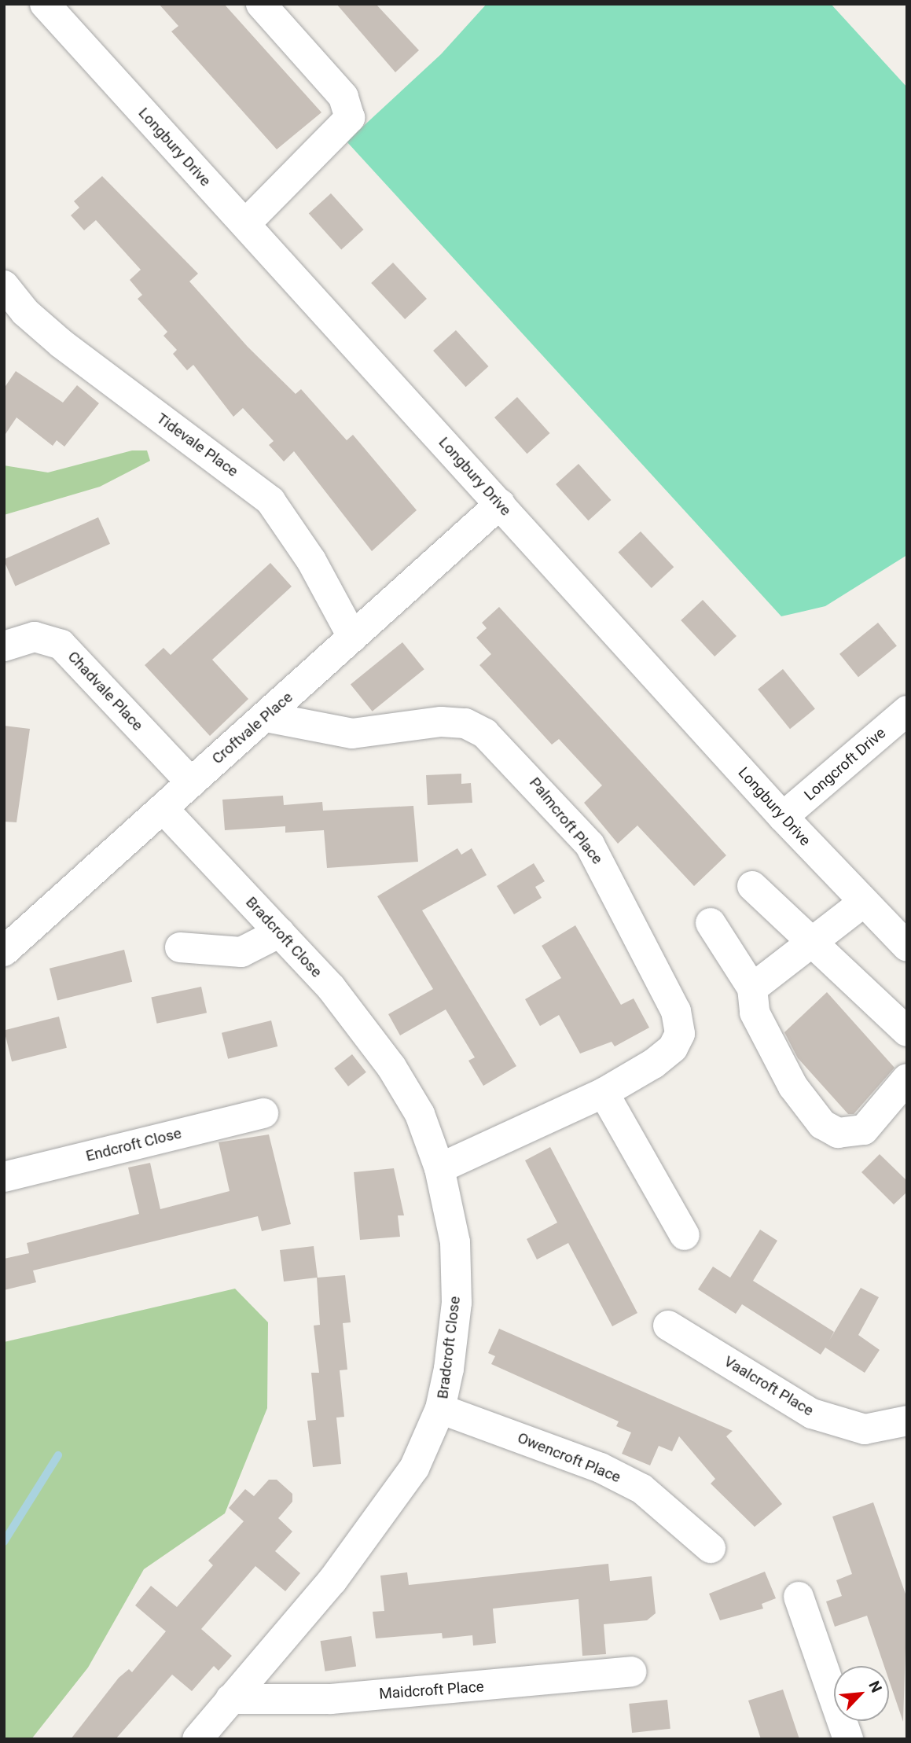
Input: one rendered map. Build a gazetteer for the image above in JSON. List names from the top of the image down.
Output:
{
  "streets": {
    "street": [
      "Longbury Drive",
      "Tidevale Place",
      "Chadvale Place",
      "Croftvale Place",
      "Longcroft Drive",
      "Palmcroft Place",
      "Bradcroft Close",
      "Endcroft Close",
      "Vaalcroft Place",
      "Owencroft Place",
      "Maidcroft Place"
    ]
  },
  "crossings": [
    ["Longbury Drive", "Croftvale Place"],
    ["Longbury Drive", "Longcroft Drive"],
    ["Tidevale Place", "Croftvale Place"],
    ["Chadvale Place", "Croftvale Place"],
    ["Croftvale Place", "Palmcroft Place"],
    ["Croftvale Place", "Bradcroft Close"],
    ["Palmcroft Place", "Bradcroft Close"],
    ["Bradcroft Close", "Owencroft Place"],
    ["Bradcroft Close", "Maidcroft Place"]
  ],
  "north": "top right"
}
